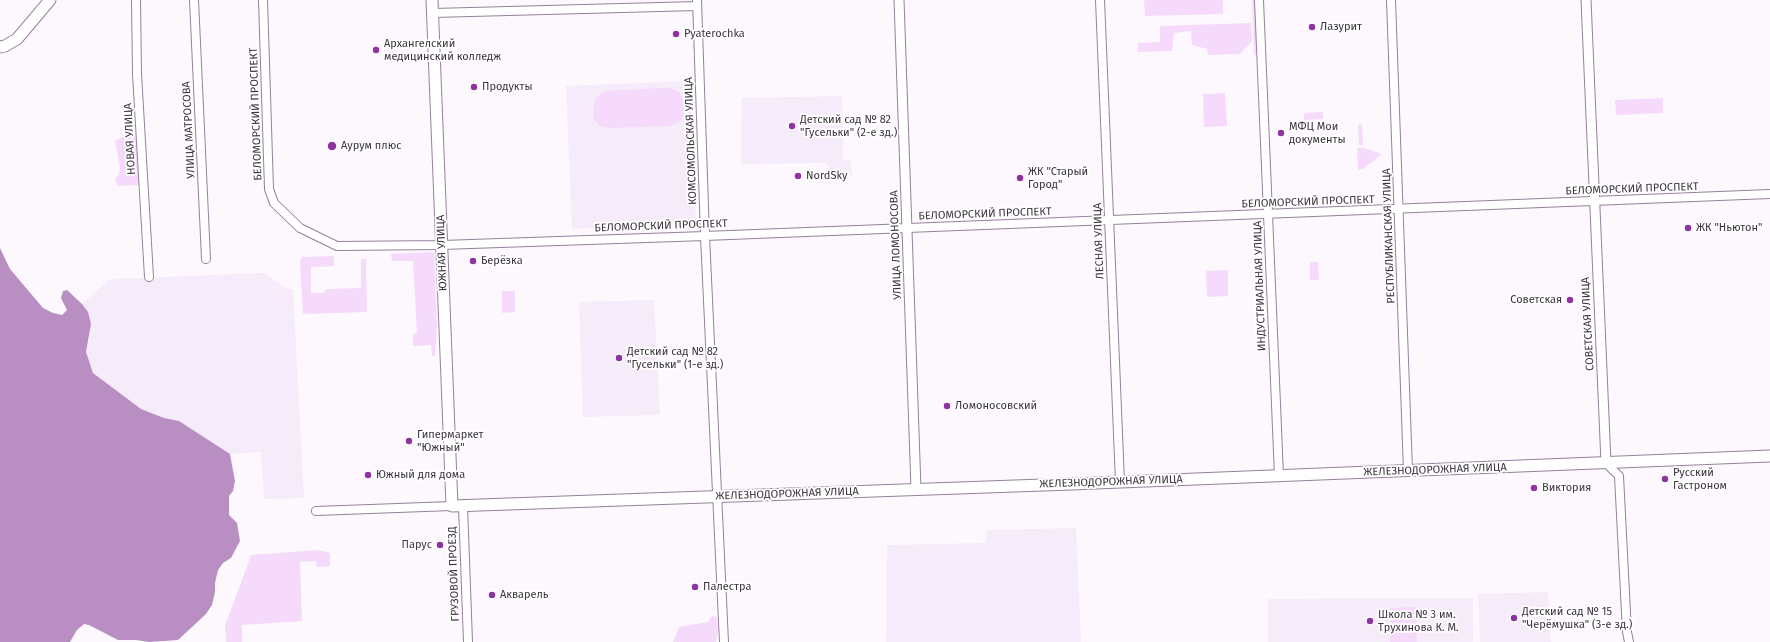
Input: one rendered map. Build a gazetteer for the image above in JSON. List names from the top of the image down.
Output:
{
  "streets": {
    "main road": ["ЮЖНАЯ УЛИЦА", "ЖЕЛЕЗНОДОРОЖНАЯ УЛИЦА"],
    "street": [
      "БЕЛОМОРСКИЙ ПРОСПЕКТ",
      "УЛИЦА МАТРОСОВА",
      "НОВАЯ УЛИЦА",
      "КОМСОМОЛЬСКАЯ УЛИЦА",
      "РЕСПУБЛИКАНСКАЯ УЛИЦА",
      "ЛЕСНАЯ УЛИЦА",
      "УЛИЦА ЛОМОНОСОВА",
      "ИНДУСТРИАЛЬНАЯ УЛИЦА",
      "СОВЕТСКАЯ УЛИЦА",
      "ГРУЗОВОЙ ПРОЕЗД"
    ]
  },
  "crossings": [
    ["БЕЛОМОРСКИЙ ПРОСПЕКТ", "КОМСОМОЛЬСКАЯ УЛИЦА"],
    ["БЕЛОМОРСКИЙ ПРОСПЕКТ", "РЕСПУБЛИКАНСКАЯ УЛИЦА"],
    ["БЕЛОМОРСКИЙ ПРОСПЕКТ", "ЛЕСНАЯ УЛИЦА"],
    ["БЕЛОМОРСКИЙ ПРОСПЕКТ", "УЛИЦА ЛОМОНОСОВА"],
    ["БЕЛОМОРСКИЙ ПРОСПЕКТ", "ЮЖНАЯ УЛИЦА"],
    ["БЕЛОМОРСКИЙ ПРОСПЕКТ", "ИНДУСТРИАЛЬНАЯ УЛИЦА"],
    ["БЕЛОМОРСКИЙ ПРОСПЕКТ", "СОВЕТСКАЯ УЛИЦА"],
    ["КОМСОМОЛЬСКАЯ УЛИЦА", "ЖЕЛЕЗНОДОРОЖНАЯ УЛИЦА"],
    ["РЕСПУБЛИКАНСКАЯ УЛИЦА", "ЖЕЛЕЗНОДОРОЖНАЯ УЛИЦА"],
    ["ЛЕСНАЯ УЛИЦА", "ЖЕЛЕЗНОДОРОЖНАЯ УЛИЦА"],
    ["УЛИЦА ЛОМОНОСОВА", "ЖЕЛЕЗНОДОРОЖНАЯ УЛИЦА"],
    ["ЮЖНАЯ УЛИЦА", "ЖЕЛЕЗНОДОРОЖНАЯ УЛИЦА"],
    ["ЮЖНАЯ УЛИЦА", "ГРУЗОВОЙ ПРОЕЗД"],
    ["ИНДУСТРИАЛЬНАЯ УЛИЦА", "ЖЕЛЕЗНОДОРОЖНАЯ УЛИЦА"],
    ["СОВЕТСКАЯ УЛИЦА", "ЖЕЛЕЗНОДОРОЖНАЯ УЛИЦА"],
    ["ЖЕЛЕЗНОДОРОЖНАЯ УЛИЦА", "ГРУЗОВОЙ ПРОЕЗД"]
  ],
  "places": [
    "Лазурит",
    "Pyaterochka",
    "Архангелский медицинский колледж",
    "Продукты",
    "Детский сад № 82 \"Гусельки\" (2-е зд.)",
    "МФЦ Мои документы",
    "Аурум плюс",
    "NordSky",
    "ЖК \"Старый Город\"",
    "ЖК \"Ньютон\"",
    "Берёзка",
    "Советская",
    "Детский сад № 82 \"Гусельки\" (1-е зд.)",
    "Ломоносовский",
    "Гипермаркет \"Южный\"",
    "Южный для дома",
    "Русский Гастроном",
    "Виктория",
    "Парус",
    "Палестра",
    "Акварель",
    "Детский сад № 15 \"Черёмушка\" (3-е зд.)",
    "Школа № 3 им. Трухинова К. М."
  ]
}
